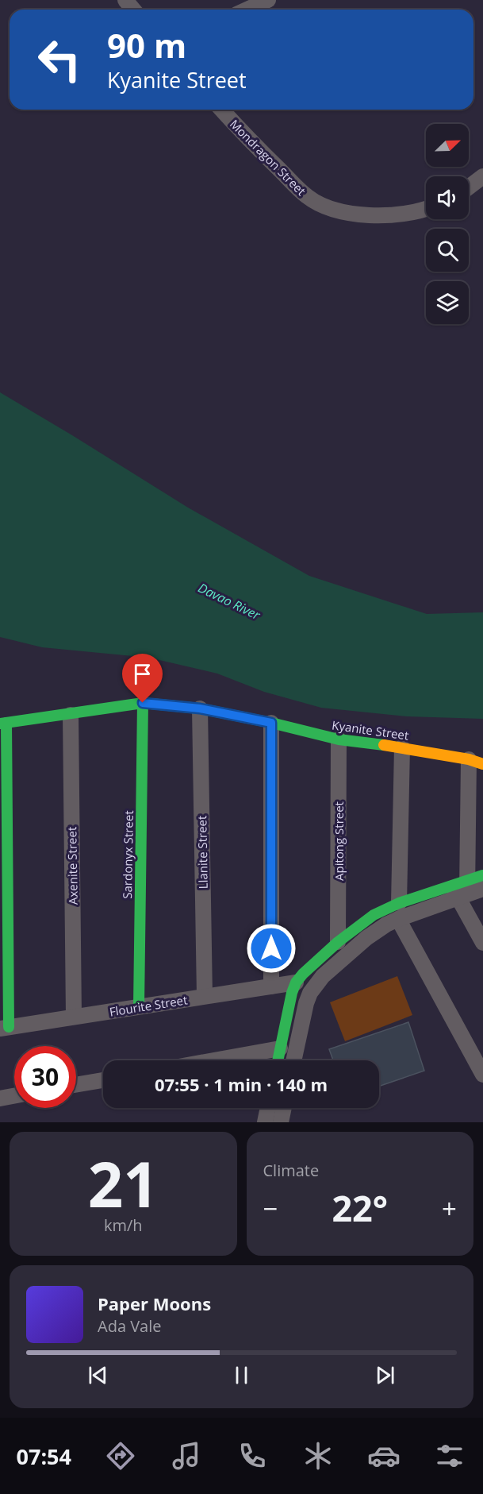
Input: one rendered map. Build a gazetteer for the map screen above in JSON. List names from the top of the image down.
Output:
{
  "streets": {
    "street": [
      "Mondragon Street",
      "Kyanite Street",
      "Apitong Street",
      "Llanite Street",
      "Sardonyx Street",
      "Axenite Street",
      "Flourite Street"
    ]
  },
  "crossings": [
    ["Kyanite Street", "Apitong Street"],
    ["Kyanite Street", "Llanite Street"],
    ["Kyanite Street", "Sardonyx Street"],
    ["Kyanite Street", "Axenite Street"],
    ["Llanite Street", "Flourite Street"],
    ["Sardonyx Street", "Flourite Street"],
    ["Axenite Street", "Flourite Street"]
  ],
  "water": ["Davao River"],
  "north": "top right",
  "page": {
    "turn": ["90 m", "Kyanite Street"],
    "limit": "30",
    "trip": "07:55 · 1 min · 140 m",
    "tile": [
      ["21", "km/h"],
      "Climate"
    ],
    "heat": ["−", "22°", "+"],
    "song": ["Paper Moons", "Ada Vale"],
    "tabs": "07:54"
  }
}
